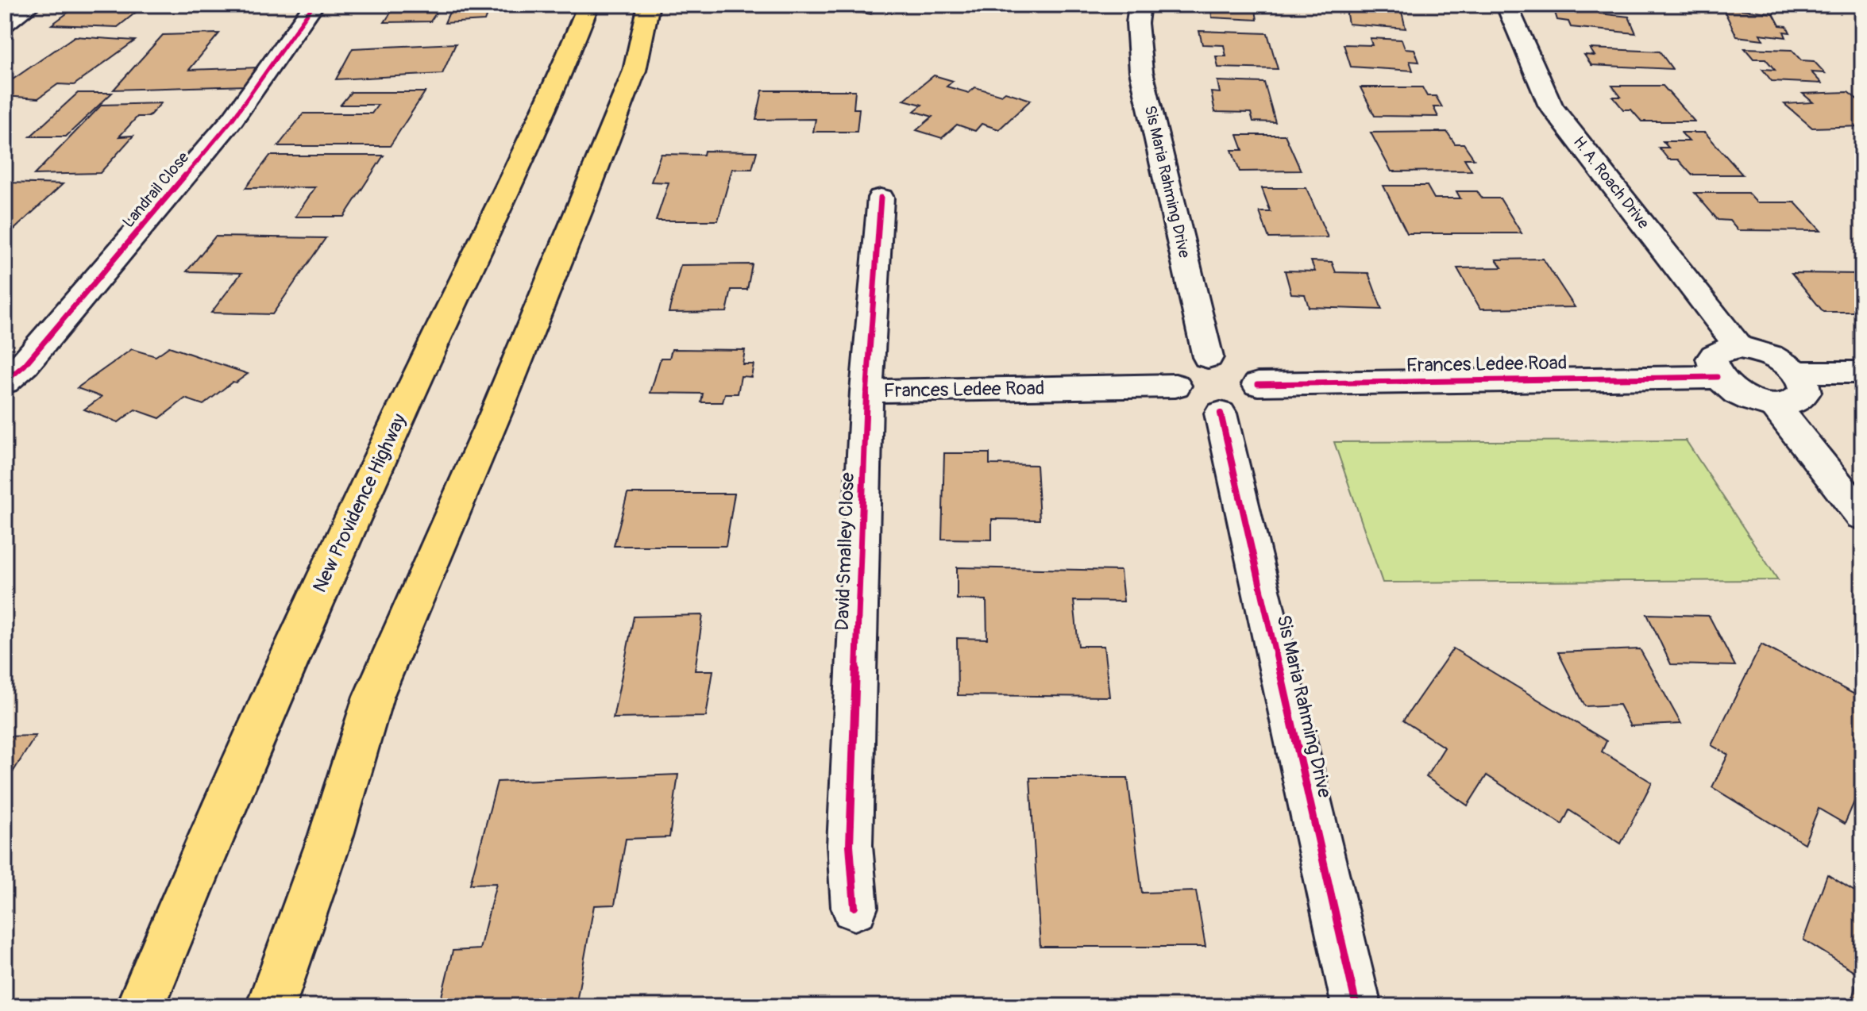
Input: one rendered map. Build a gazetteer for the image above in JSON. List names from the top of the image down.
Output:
{
  "streets": {
    "highway": ["New Providence Highway"],
    "street": [
      "Sis Maria Rahming Drive",
      "H. A. Roach Drive",
      "Landrail Close",
      "Frances Ledee Road",
      "David Smalley Close"
    ]
  },
  "crossings": [
    ["Sis Maria Rahming Drive", "Frances Ledee Road"],
    ["Frances Ledee Road", "David Smalley Close"]
  ]
}
